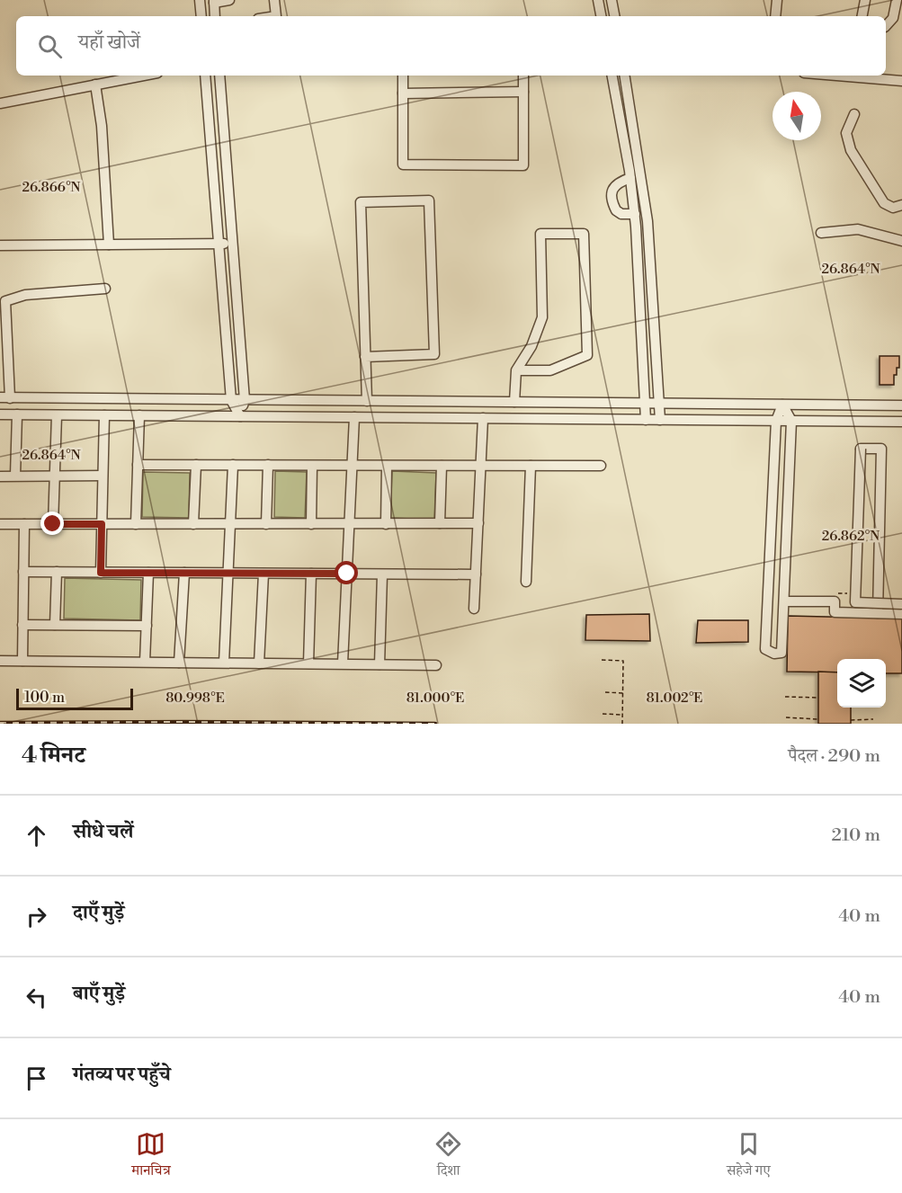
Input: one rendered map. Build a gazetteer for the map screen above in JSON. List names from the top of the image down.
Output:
{
  "scale_bar": "100 m",
  "north": "top",
  "page": {
    "search": "यहाँ खोजें",
    "scale": "100 m",
    "heading": ["4 मिनट", "पैदल · 290 m"],
    "list": [
      ["सीधे चलें", "210 m"],
      ["दाएँ मुड़ें", "40 m"],
      ["बाएँ मुड़ें", "40 m"],
      "गंतव्य पर पहुँचे"
    ],
    "nav": ["मानचित्र", "दिशा", "सहेजे गए"]
  },
  "coordinates": [
    "26.866°N",
    "26.864°N",
    "26.862°N",
    "80.998°E",
    "81.000°E",
    "81.002°E"
  ]
}
